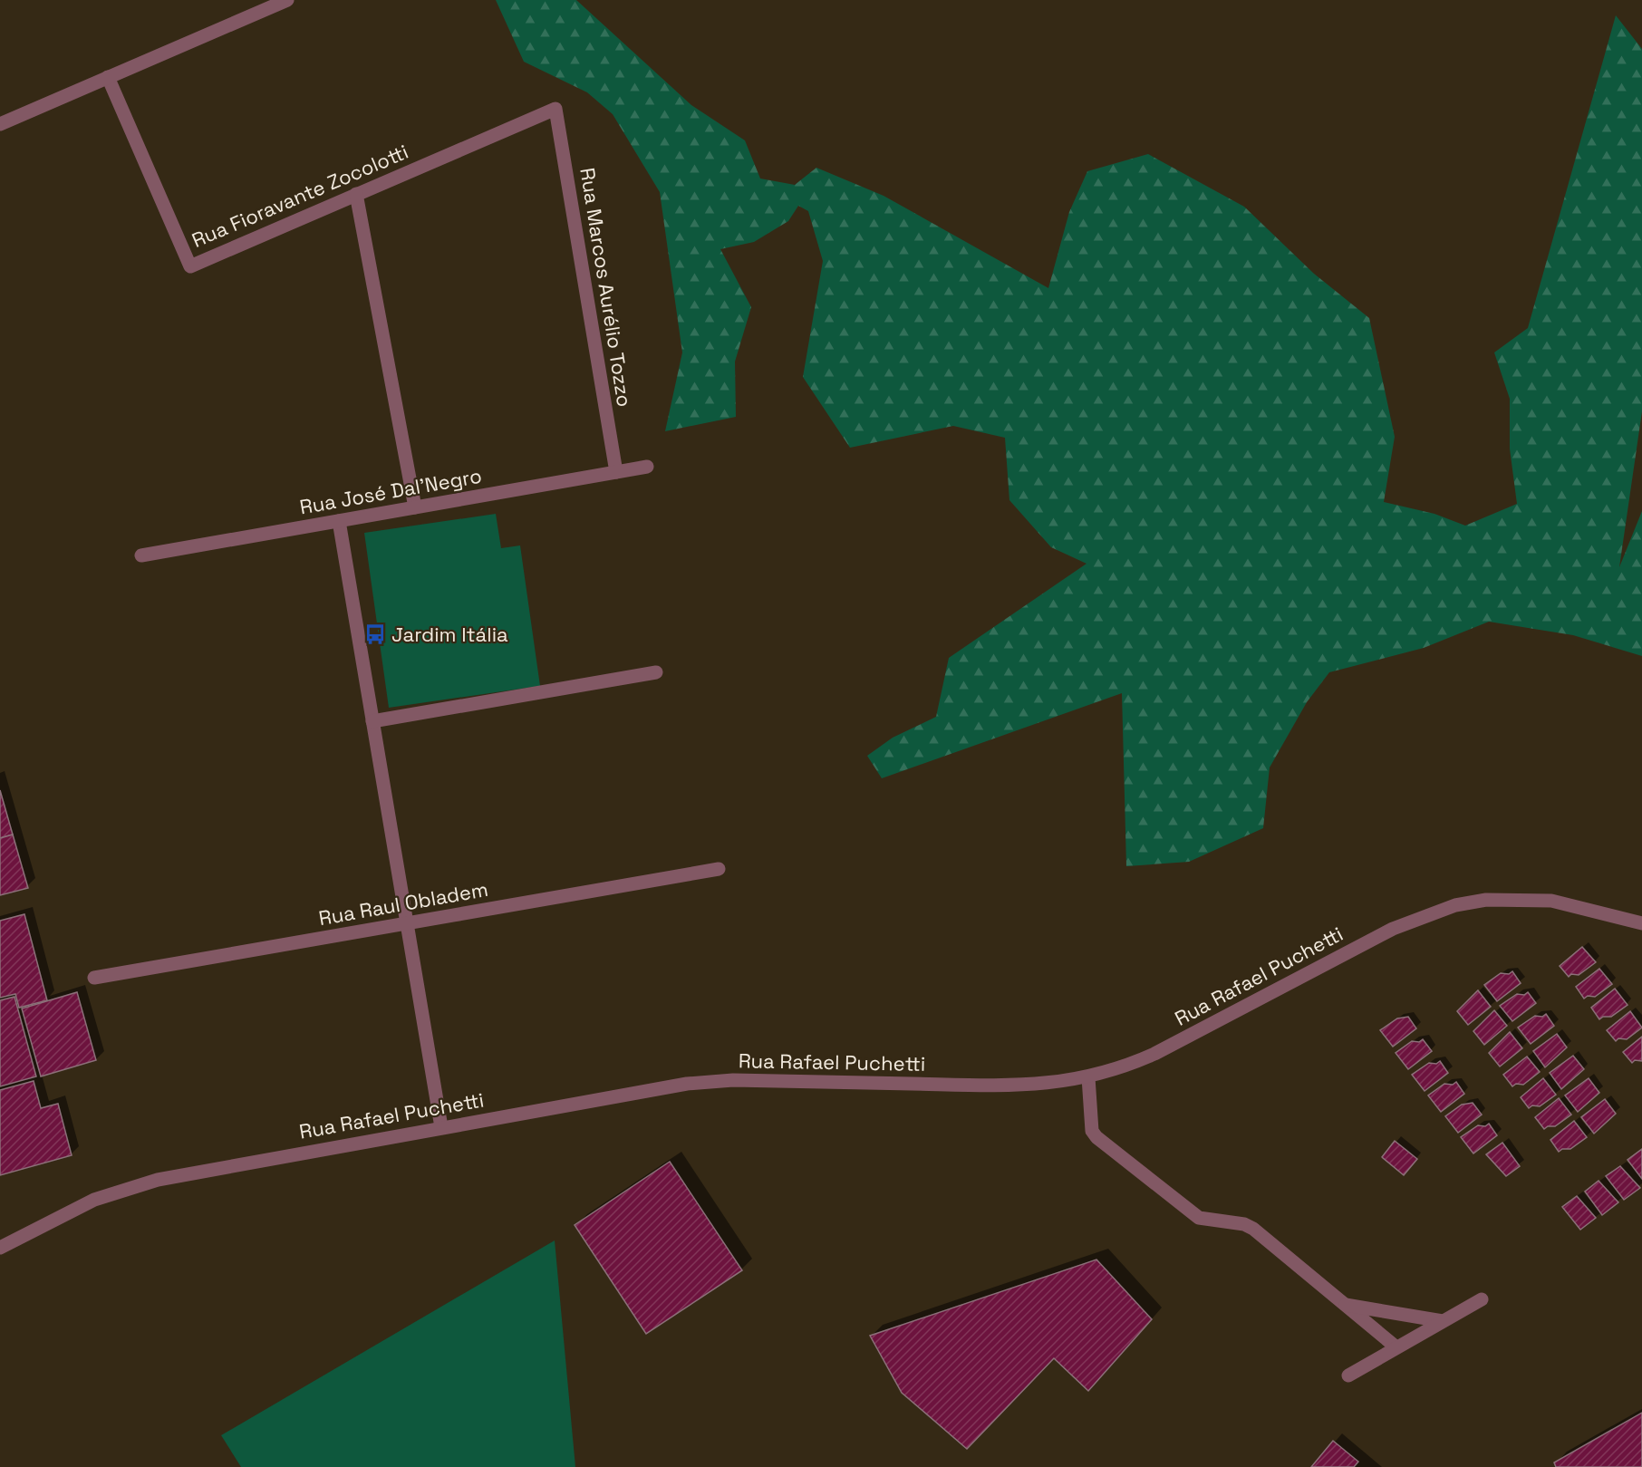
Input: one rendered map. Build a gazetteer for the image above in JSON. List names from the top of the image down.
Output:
{
  "streets": {
    "street": [
      "Rua Fioravante Zocolotti",
      "Rua Marcos Aurélio Tozzo",
      "Rua José Dal'Negro",
      "Rua Raul Obladem",
      "Rua Rafael Puchetti"
    ]
  },
  "crossings": [
    ["Rua Fioravante Zocolotti", "Rua Marcos Aurélio Tozzo"],
    ["Rua Marcos Aurélio Tozzo", "Rua José Dal'Negro"]
  ],
  "places": {
    "bus stop": ["Jardim Itália"]
  }
}
